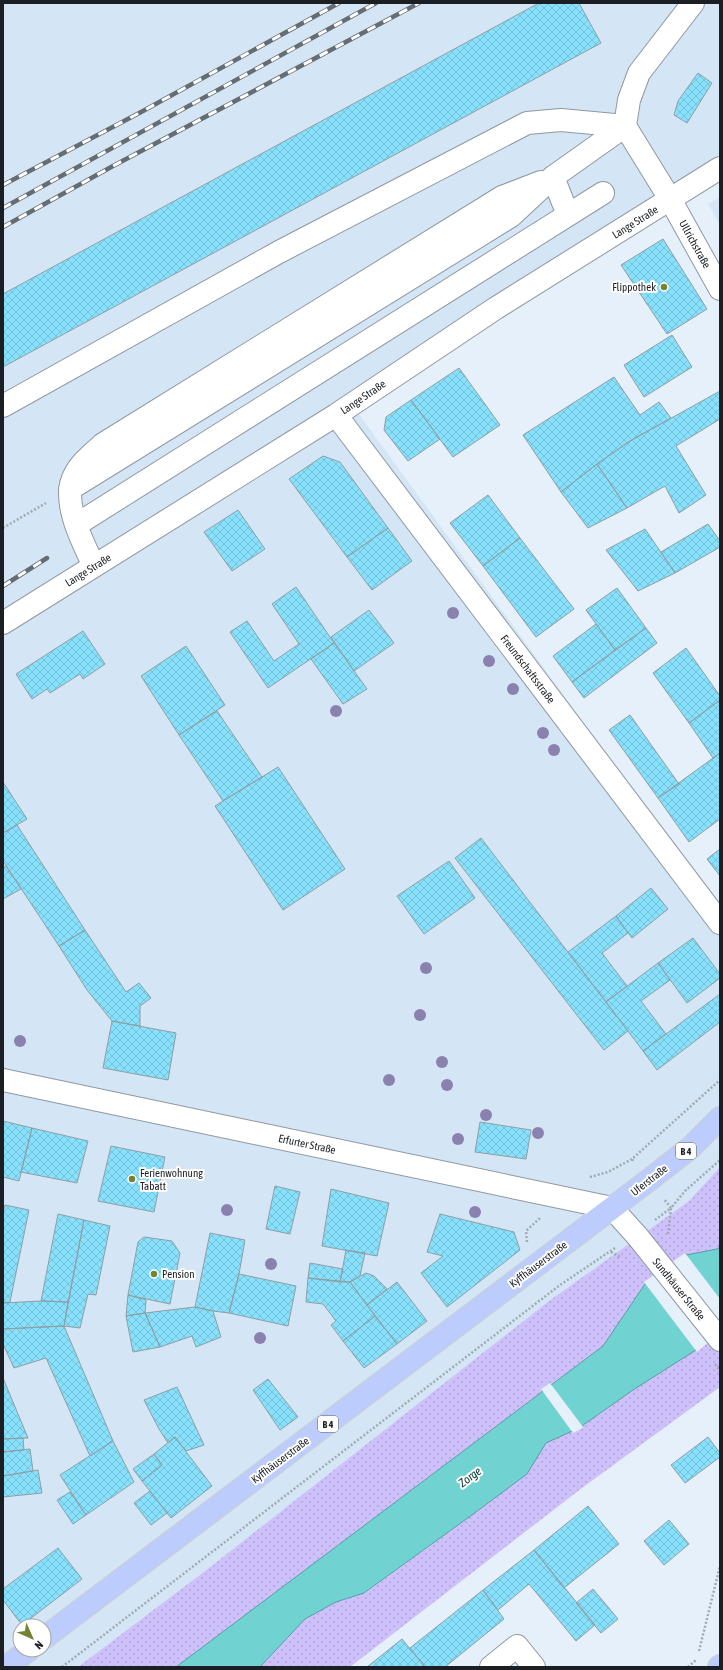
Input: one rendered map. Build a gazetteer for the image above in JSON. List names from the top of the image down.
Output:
{
  "streets": {
    "main road": ["B 4", "Uferstraße", "Kyffhäuserstraße"],
    "street": [
      "Lange Straße",
      "Ullrichstraße",
      "Freundschaftsstraße",
      "Erfurter Straße",
      "Sundhäuser Straße"
    ]
  },
  "crossings": [
    ["Lange Straße", "Ullrichstraße"],
    ["Lange Straße", "Freundschaftsstraße"],
    ["Erfurter Straße", "Uferstraße"],
    ["Erfurter Straße", "Kyffhäuserstraße"],
    ["Erfurter Straße", "Sundhäuser Straße"],
    ["Uferstraße", "Kyffhäuserstraße"],
    ["Uferstraße", "Sundhäuser Straße"],
    ["Kyffhäuserstraße", "Sundhäuser Straße"]
  ],
  "water": ["Zorge"],
  "places": ["Flippothek", "Ferienwohnung Tabatt", "Pension"],
  "north": "bottom right"
}
